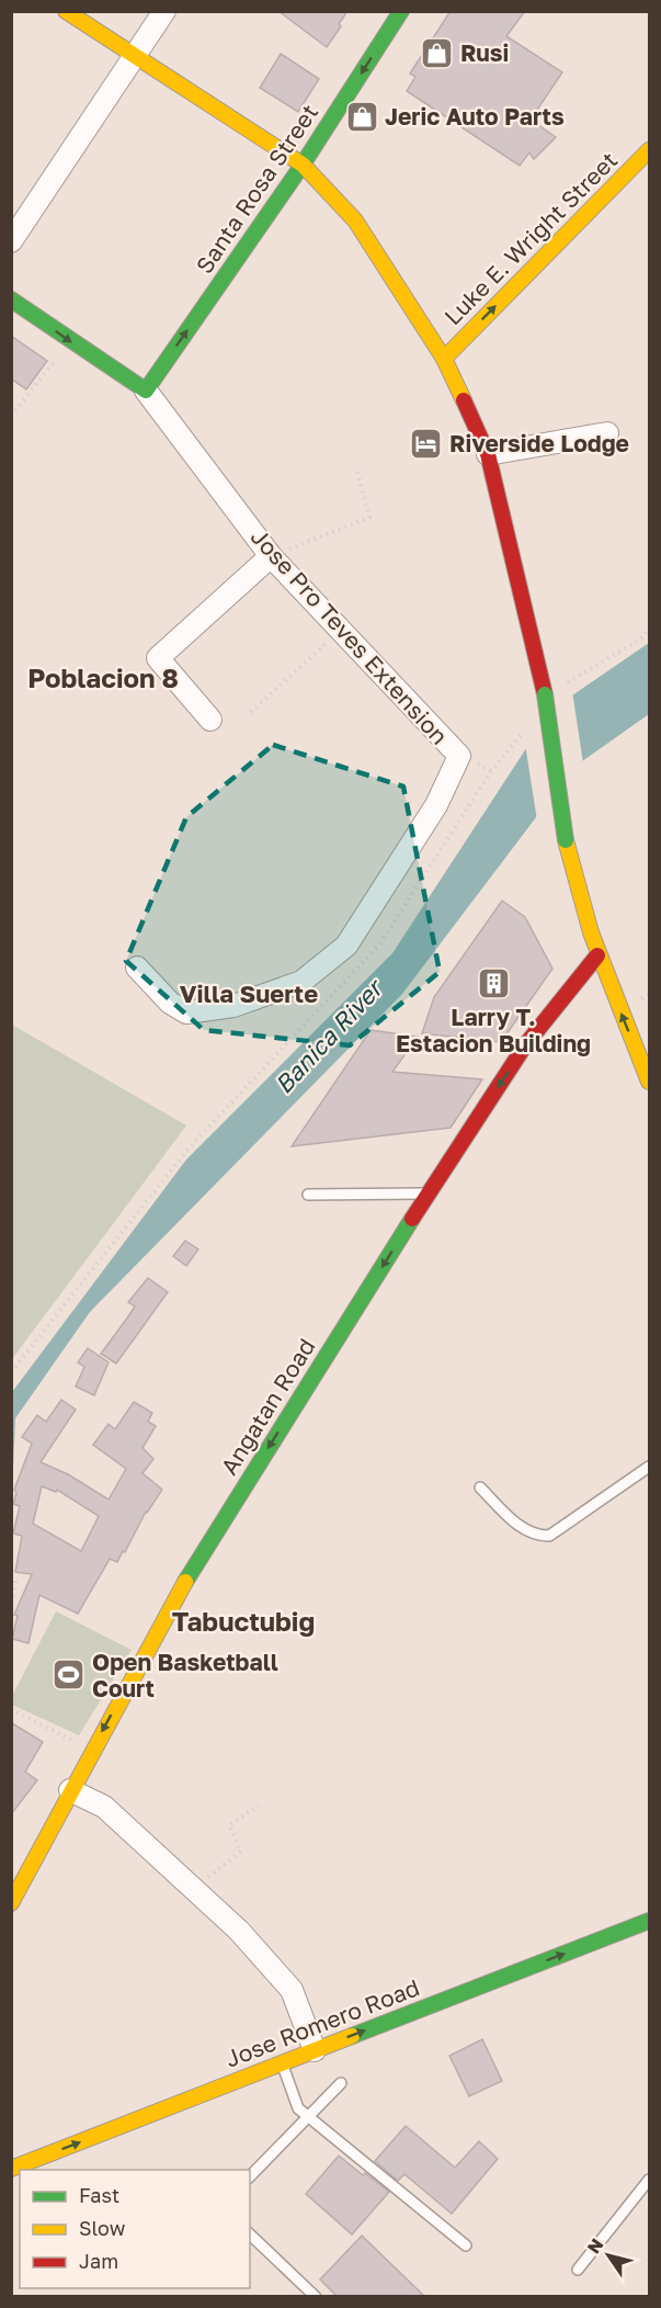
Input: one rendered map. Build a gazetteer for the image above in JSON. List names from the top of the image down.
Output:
{
  "streets": {
    "main road": [
      "Santa Rosa Street",
      "Luke E. Wright Street",
      "Angatan Road",
      "Jose Romero Road"
    ],
    "street": ["Jose Pro Teves Extension"]
  },
  "crossings": [
    ["Santa Rosa Street", "Jose Pro Teves Extension"]
  ],
  "one_way": ["Luke E. Wright Street", "Angatan Road", "Jose Romero Road"],
  "districts": ["Poblacion 8", "Villa Suerte", "Tabuctubig"],
  "water": ["Banica River"],
  "places": {
    "shop": ["Rusi", "Jeric Auto Parts"],
    "hotel": ["Riverside Lodge"],
    "building": ["Larry T. Estacion Building"],
    "sports": ["Open Basketball Court"]
  },
  "legend": ["Fast", "Slow", "Jam"],
  "north": "top left"
}
